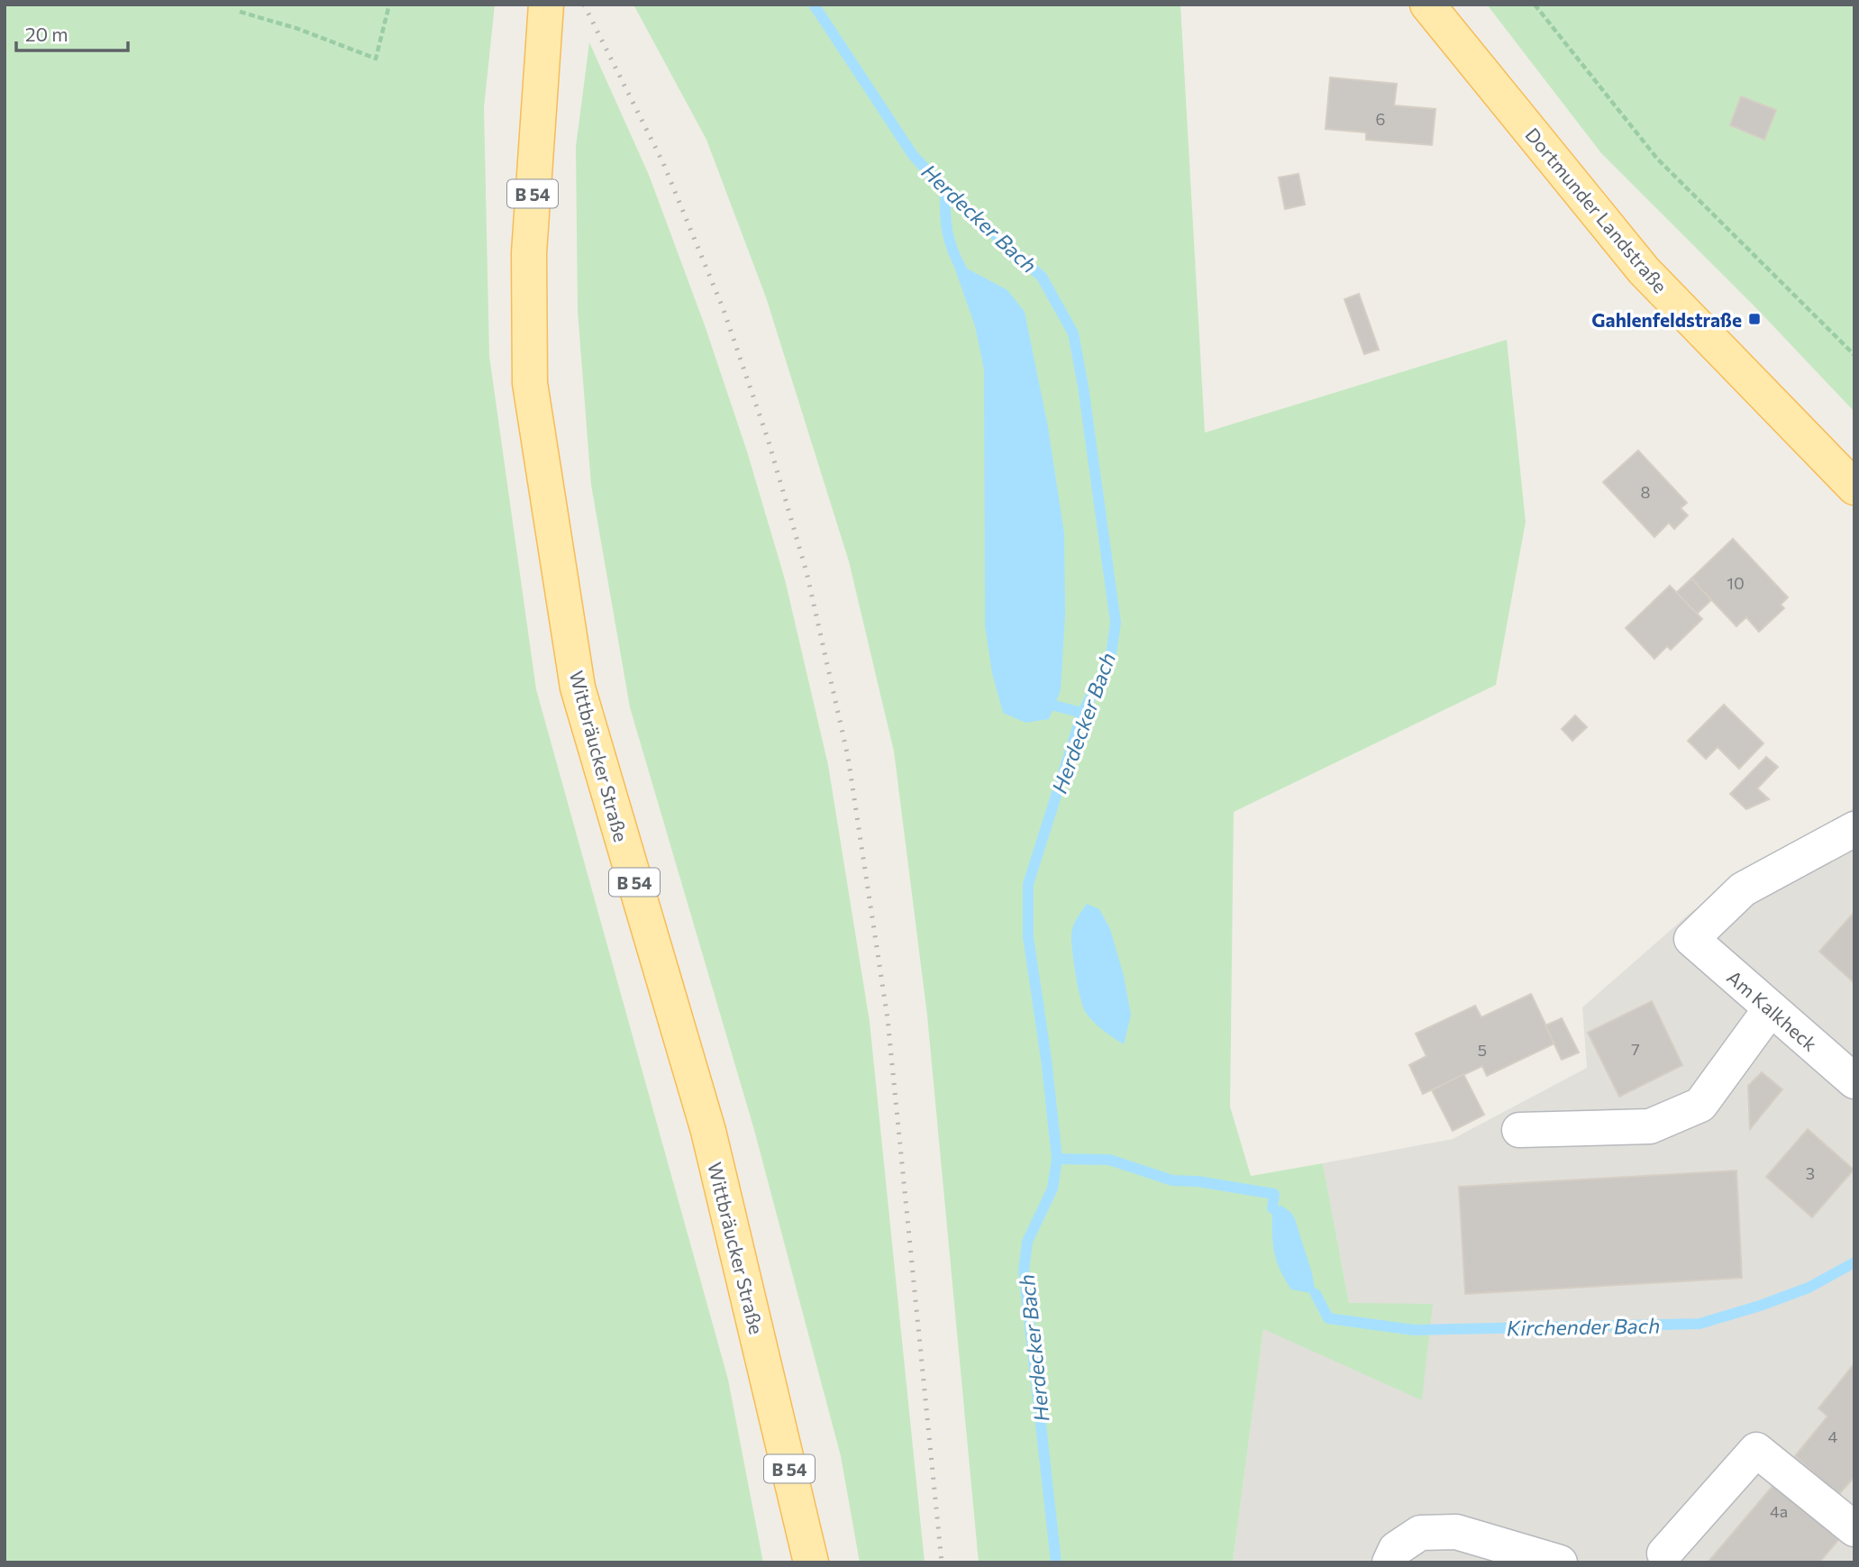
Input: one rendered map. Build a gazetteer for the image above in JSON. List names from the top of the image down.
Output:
{
  "streets": {
    "main road": ["B 54", "Dortmunder Landstraße", "Wittbräucker Straße"],
    "street": ["Am Kalkheck"]
  },
  "water": ["Herdecker Bach", "Kirchender Bach"],
  "places": {
    "transit": ["Gahlenfeldstraße"]
  },
  "house_numbers": [
    "6",
    "8",
    "10",
    "7",
    "5",
    "3",
    "4",
    "4a"
  ],
  "scale_bar": "20 m"
}
